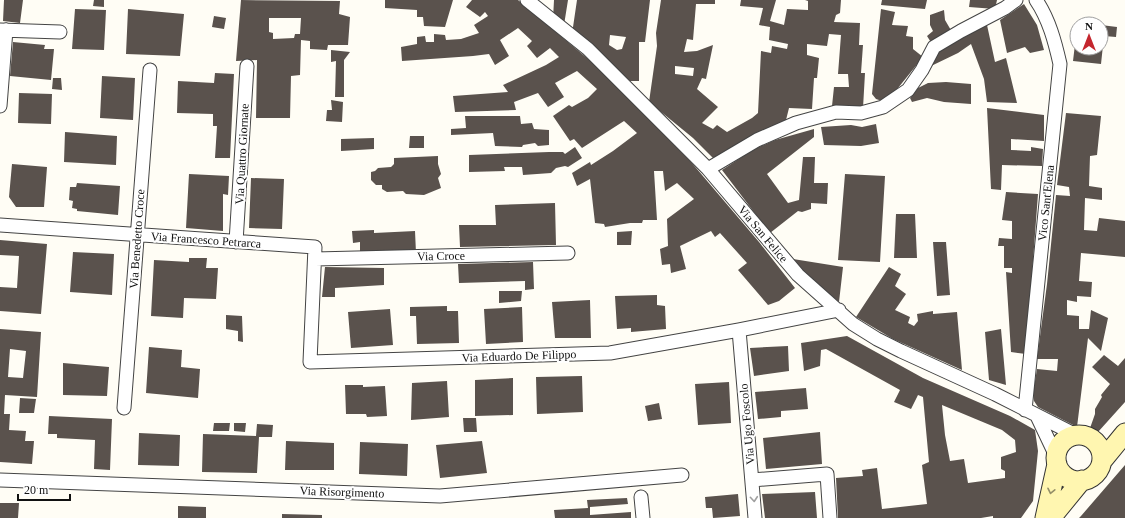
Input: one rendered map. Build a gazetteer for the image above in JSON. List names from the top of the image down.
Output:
{
  "streets": {
    "street": [
      "Via Quattro Giornate",
      "Vico Sant'Elena",
      "Via San Felice",
      "Via Benedetto Croce",
      "Via Francesco Petrarca",
      "Via Croce",
      "Via Eduardo De Filippo",
      "Via Ugo Foscolo",
      "Via Risorgimento"
    ]
  },
  "crossings": [
    ["Via Quattro Giornate", "Via Francesco Petrarca"],
    ["Vico Sant'Elena", "Via San Felice"],
    ["Via San Felice", "Via Eduardo De Filippo"],
    ["Via Benedetto Croce", "Via Francesco Petrarca"],
    ["Via Francesco Petrarca", "Via Croce"],
    ["Via Francesco Petrarca", "Via Eduardo De Filippo"],
    ["Via Croce", "Via Eduardo De Filippo"],
    ["Via Eduardo De Filippo", "Via Ugo Foscolo"]
  ],
  "scale_bar": "20 m",
  "north": "top"
}
